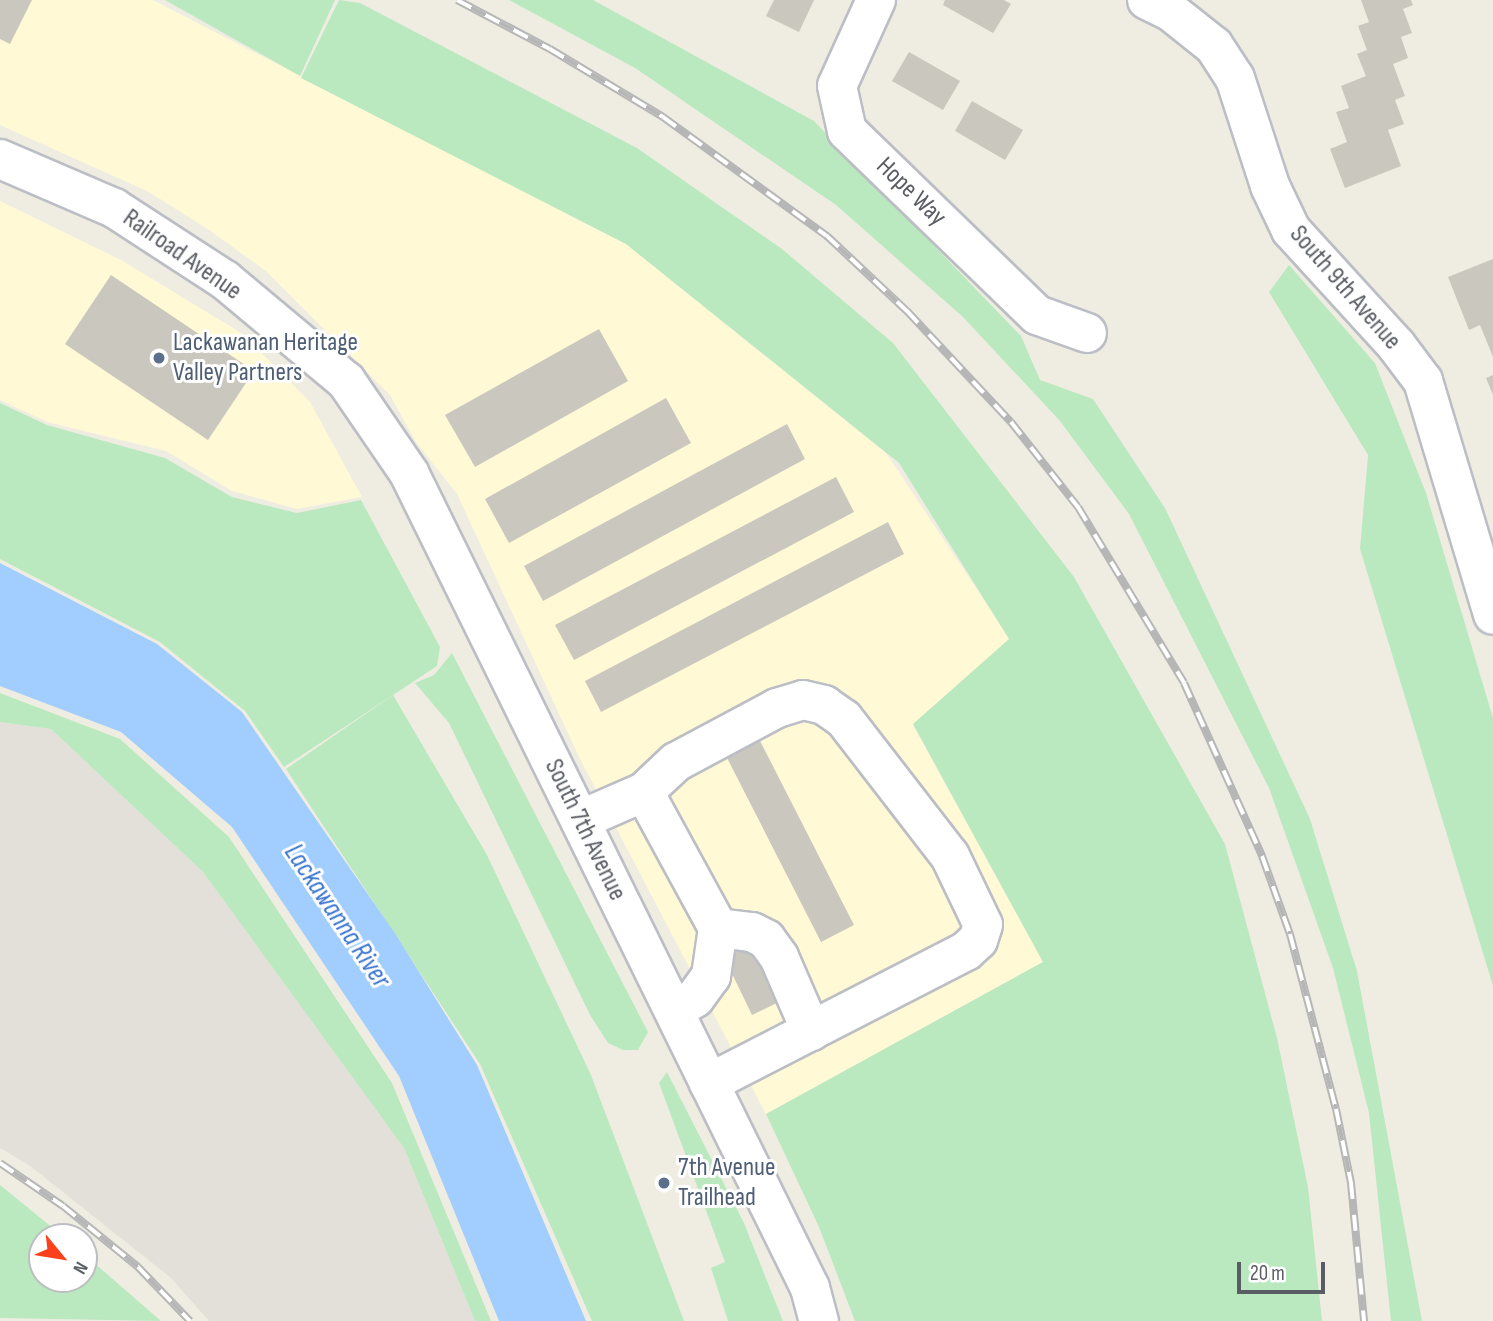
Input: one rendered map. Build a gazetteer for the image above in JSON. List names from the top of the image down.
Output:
{
  "streets": {
    "street": [
      "Hope Way",
      "Railroad Avenue",
      "South 9th Avenue",
      "South 7th Avenue"
    ]
  },
  "crossings": [
    ["Railroad Avenue", "South 7th Avenue"]
  ],
  "water": ["Lackawanna River"],
  "places": ["Lackawanan Heritage Valley Partners", "7th Avenue Trailhead"],
  "scale_bar": "20 m",
  "north": "bottom right"
}
